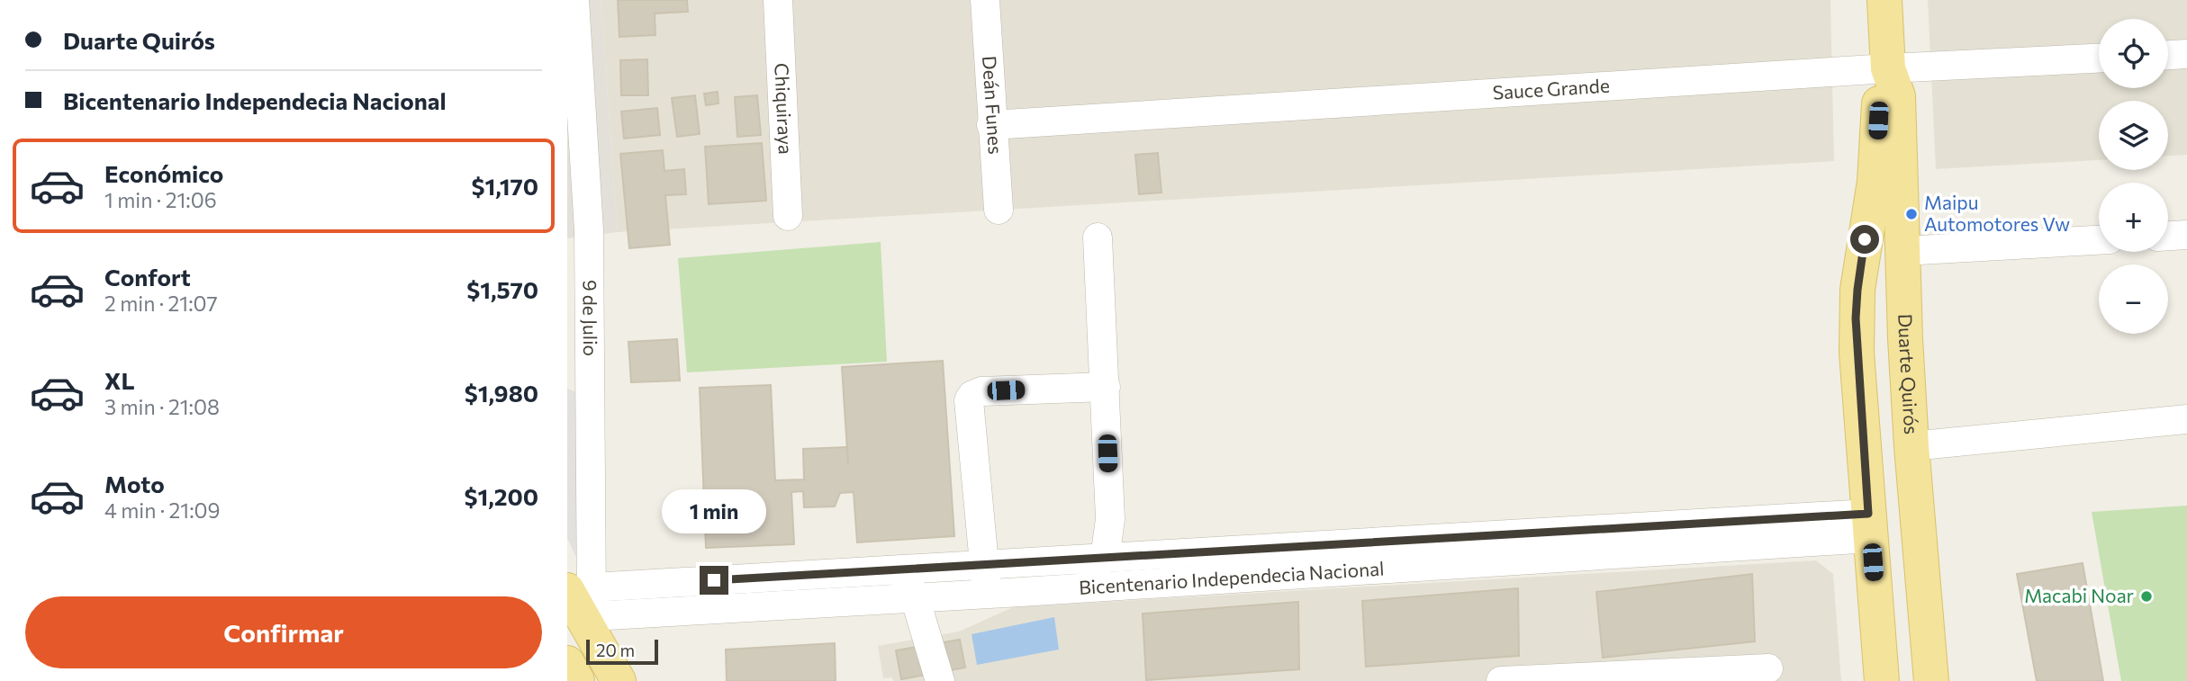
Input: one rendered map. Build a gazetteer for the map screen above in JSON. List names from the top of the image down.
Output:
{
  "streets": {
    "main road": ["Duarte Quirós"],
    "street": [
      "Sauce Grande",
      "Deán Funes",
      "Chiquiraya",
      "9 de Julio",
      "Bicentenario Independecia Nacional"
    ]
  },
  "crossings": [
    ["Sauce Grande", "Deán Funes"],
    ["Sauce Grande", "Duarte Quirós"],
    ["9 de Julio", "Bicentenario Independecia Nacional"],
    ["Duarte Quirós", "Bicentenario Independecia Nacional"]
  ],
  "places": ["Maipu Automotores Vw", "Macabi Noar"],
  "scale_bar": "20 m",
  "page": {
    "banner": ["Duarte Quirós", "Bicentenario Independecia Nacional"],
    "map_buttons": ["+", "−"],
    "list": [
      {
        "name": "Económico",
        "note": "1 min · 21:06",
        "value": "$1,170"
      },
      {
        "name": "Confort",
        "note": "2 min · 21:07",
        "value": "$1,570"
      },
      {
        "name": "XL",
        "note": "3 min · 21:08",
        "value": "$1,980"
      },
      {
        "name": "Moto",
        "note": "4 min · 21:09",
        "value": "$1,200"
      }
    ],
    "bubble": "1 min",
    "buttons": "Confirmar",
    "scale": "20 m"
  }
}
